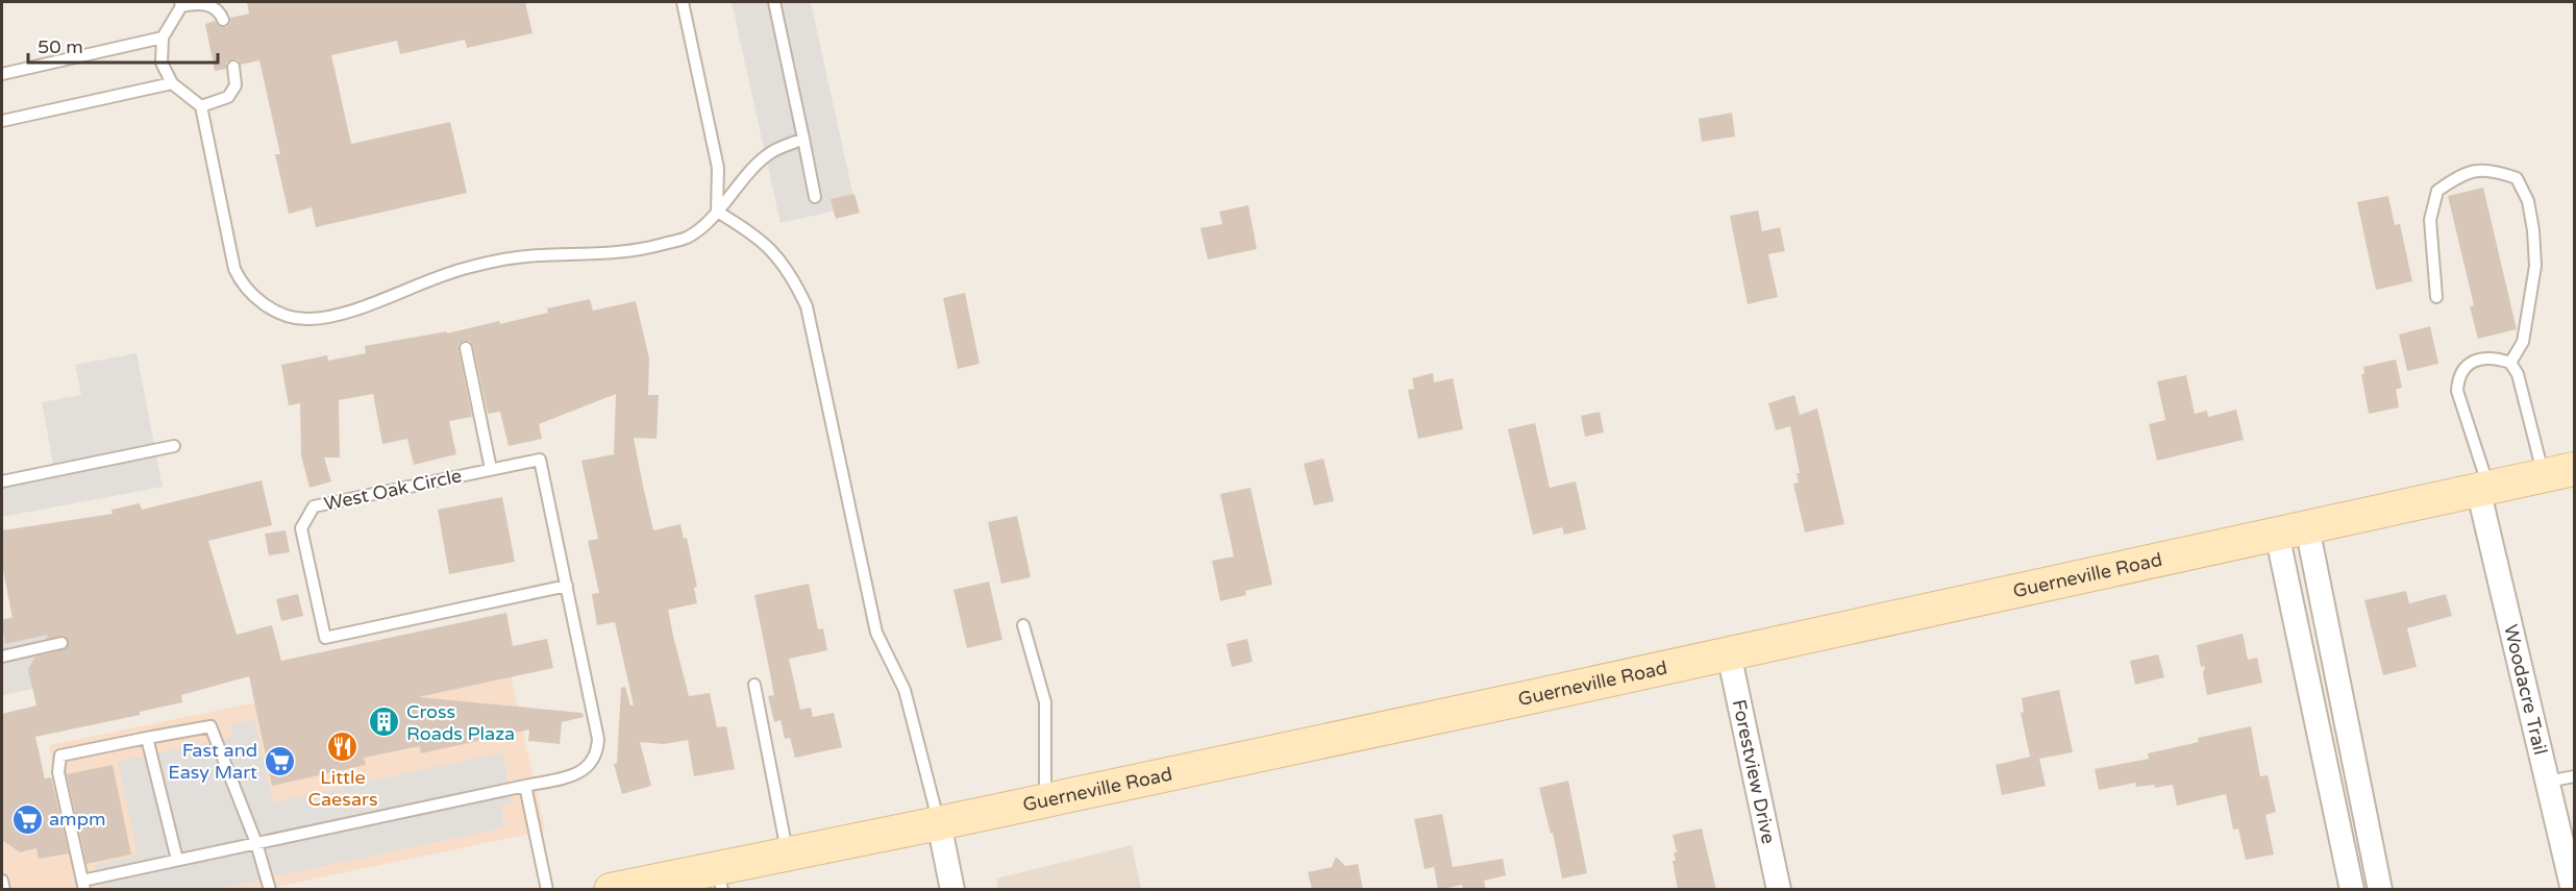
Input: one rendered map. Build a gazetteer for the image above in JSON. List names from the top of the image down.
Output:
{
  "streets": {
    "main road": ["Guerneville Road"],
    "street": ["Woodacre Trail", "Forestview Drive"],
    "lane": ["West Oak Circle"]
  },
  "crossings": [
    ["Guerneville Road", "Woodacre Trail"],
    ["Guerneville Road", "Forestview Drive"]
  ],
  "places": {
    "building": ["Cross Roads Plaza"],
    "restaurant": ["Little Caesars"],
    "supermarket": ["Fast and Easy Mart", "ampm"]
  },
  "scale_bar": "50 m"
}
